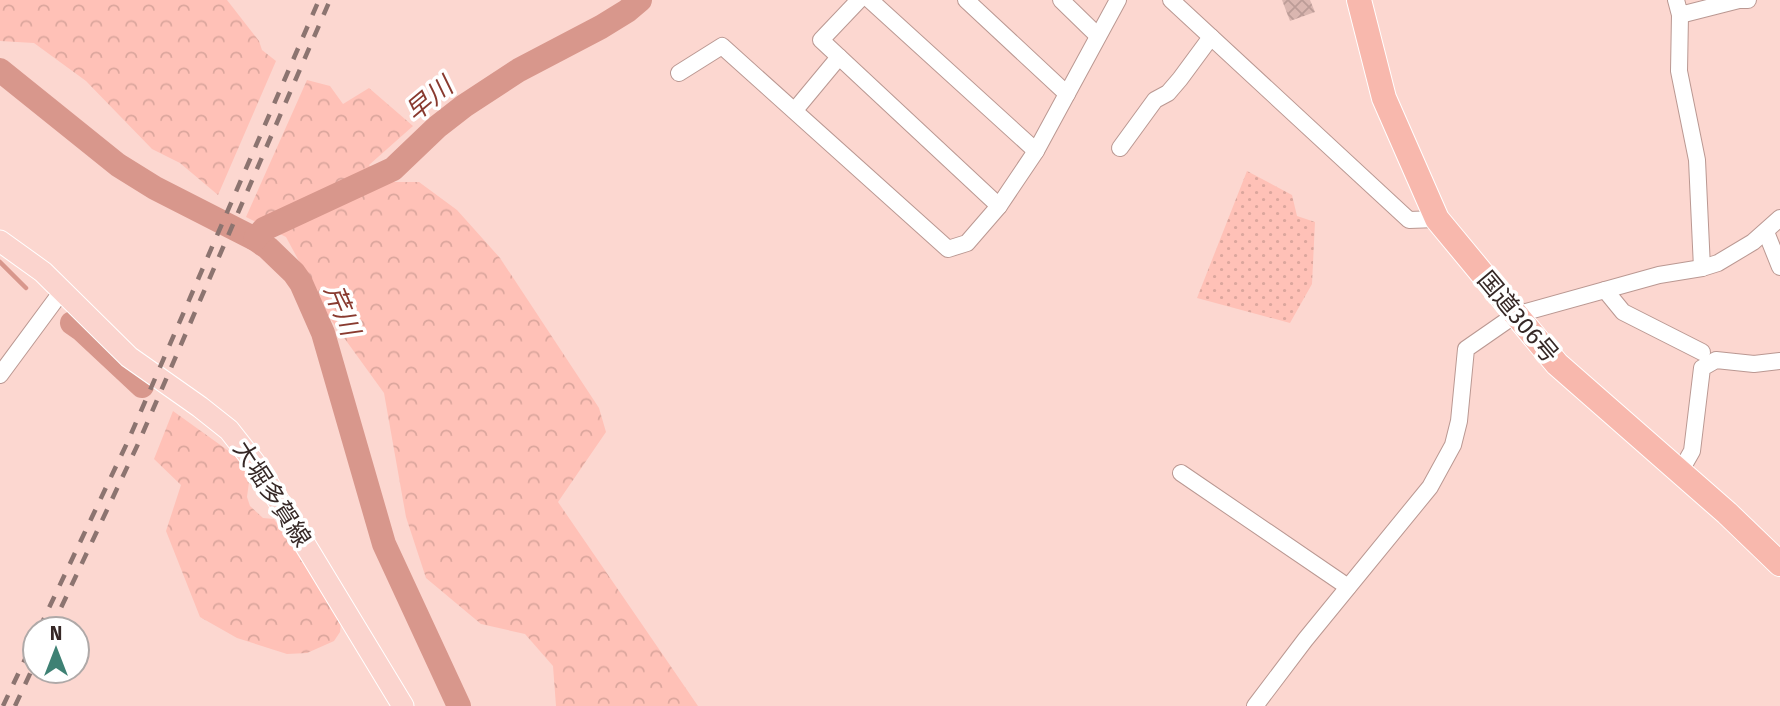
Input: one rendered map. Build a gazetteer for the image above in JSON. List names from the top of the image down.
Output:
{
  "streets": {
    "highway": ["国道306号"],
    "main road": ["大堀多賀線"]
  },
  "water": ["早川", "芹川"],
  "north": "top"
}
